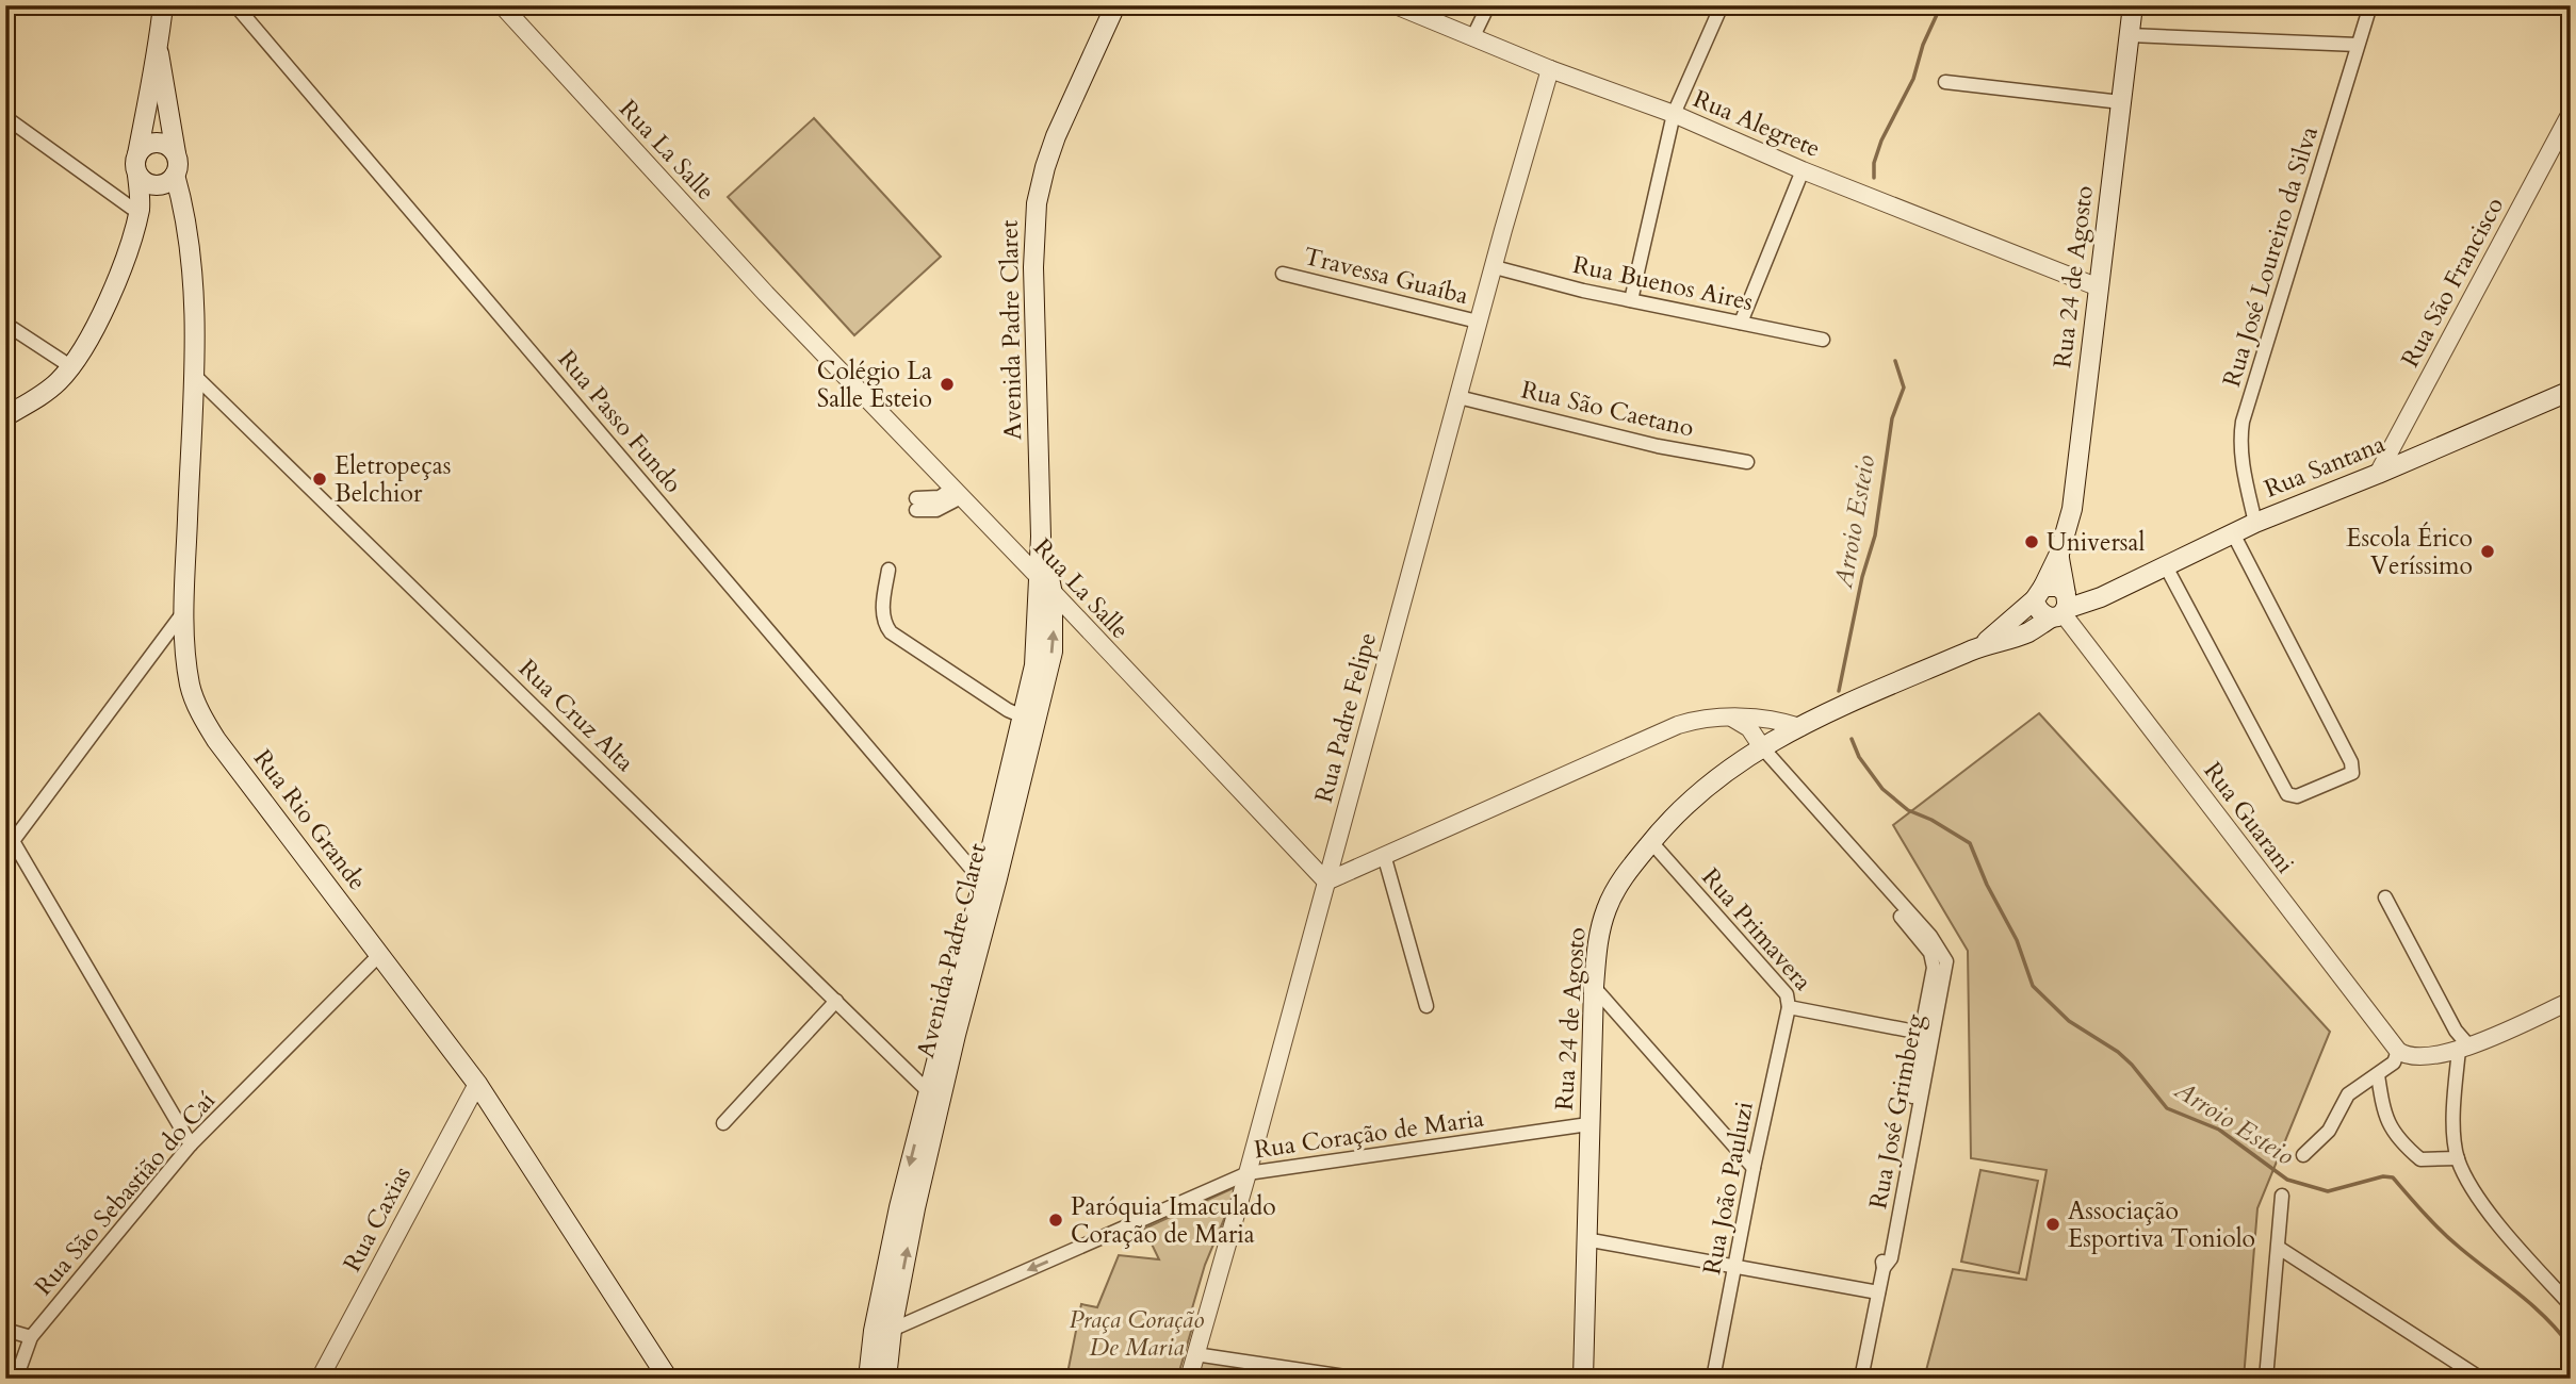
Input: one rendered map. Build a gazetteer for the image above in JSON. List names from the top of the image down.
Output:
{
  "streets": {
    "main road": [
      "Rua 24 de Agosto",
      "Avenida Padre Claret",
      "Rua Santana",
      "Rua Rio Grande"
    ],
    "street": [
      "Rua Alegrete",
      "Rua La Salle",
      "Rua José Loureiro da Silva",
      "Travessa Guaíba",
      "Rua São Francisco",
      "Rua Buenos Aires",
      "Rua São Caetano",
      "Rua Passo Fundo",
      "Rua Cruz Alta",
      "Rua Padre Felipe",
      "Rua Guarani",
      "Rua Primavera",
      "Rua José Grimberg",
      "Rua Coração de Maria",
      "Rua João Pauluzi",
      "Rua São Sebastião do Caí",
      "Rua Caxias"
    ]
  },
  "crossings": [
    ["Rua Alegrete", "Rua 24 de Agosto"],
    ["Rua Alegrete", "Rua Padre Felipe"],
    ["Rua La Salle", "Avenida Padre Claret"],
    ["Rua La Salle", "Rua Padre Felipe"],
    ["Rua José Loureiro da Silva", "Rua Santana"],
    ["Travessa Guaíba", "Rua Padre Felipe"],
    ["Rua 24 de Agosto", "Rua Santana"],
    ["Rua 24 de Agosto", "Rua Guarani"],
    ["Rua 24 de Agosto", "Rua Primavera"],
    ["Rua 24 de Agosto", "Rua José Grimberg"],
    ["Rua 24 de Agosto", "Rua Coração de Maria"],
    ["Rua São Francisco", "Rua Santana"],
    ["Rua Buenos Aires", "Rua Padre Felipe"],
    ["Avenida Padre Claret", "Rua Passo Fundo"],
    ["Avenida Padre Claret", "Rua Cruz Alta"],
    ["Avenida Padre Claret", "Rua Coração de Maria"],
    ["Rua São Caetano", "Rua Padre Felipe"],
    ["Rua Santana", "Rua Guarani"],
    ["Rua Cruz Alta", "Rua Rio Grande"],
    ["Rua Padre Felipe", "Rua Coração de Maria"],
    ["Rua Rio Grande", "Rua São Sebastião do Caí"],
    ["Rua Rio Grande", "Rua Caxias"],
    ["Rua Primavera", "Rua José Grimberg"],
    ["Rua Primavera", "Rua João Pauluzi"]
  ],
  "one_way": ["Rua Coração de Maria"],
  "water": ["Arroio Esteio"],
  "parks": ["Praça Coração De Maria"],
  "places": [
    "Colégio La Salle Esteio",
    "Eletropeças Belchior",
    "Universal",
    "Escola Érico Veríssimo",
    "Paróquia Imaculado Coração de Maria",
    "Associação Esportiva Toniolo"
  ]
}
